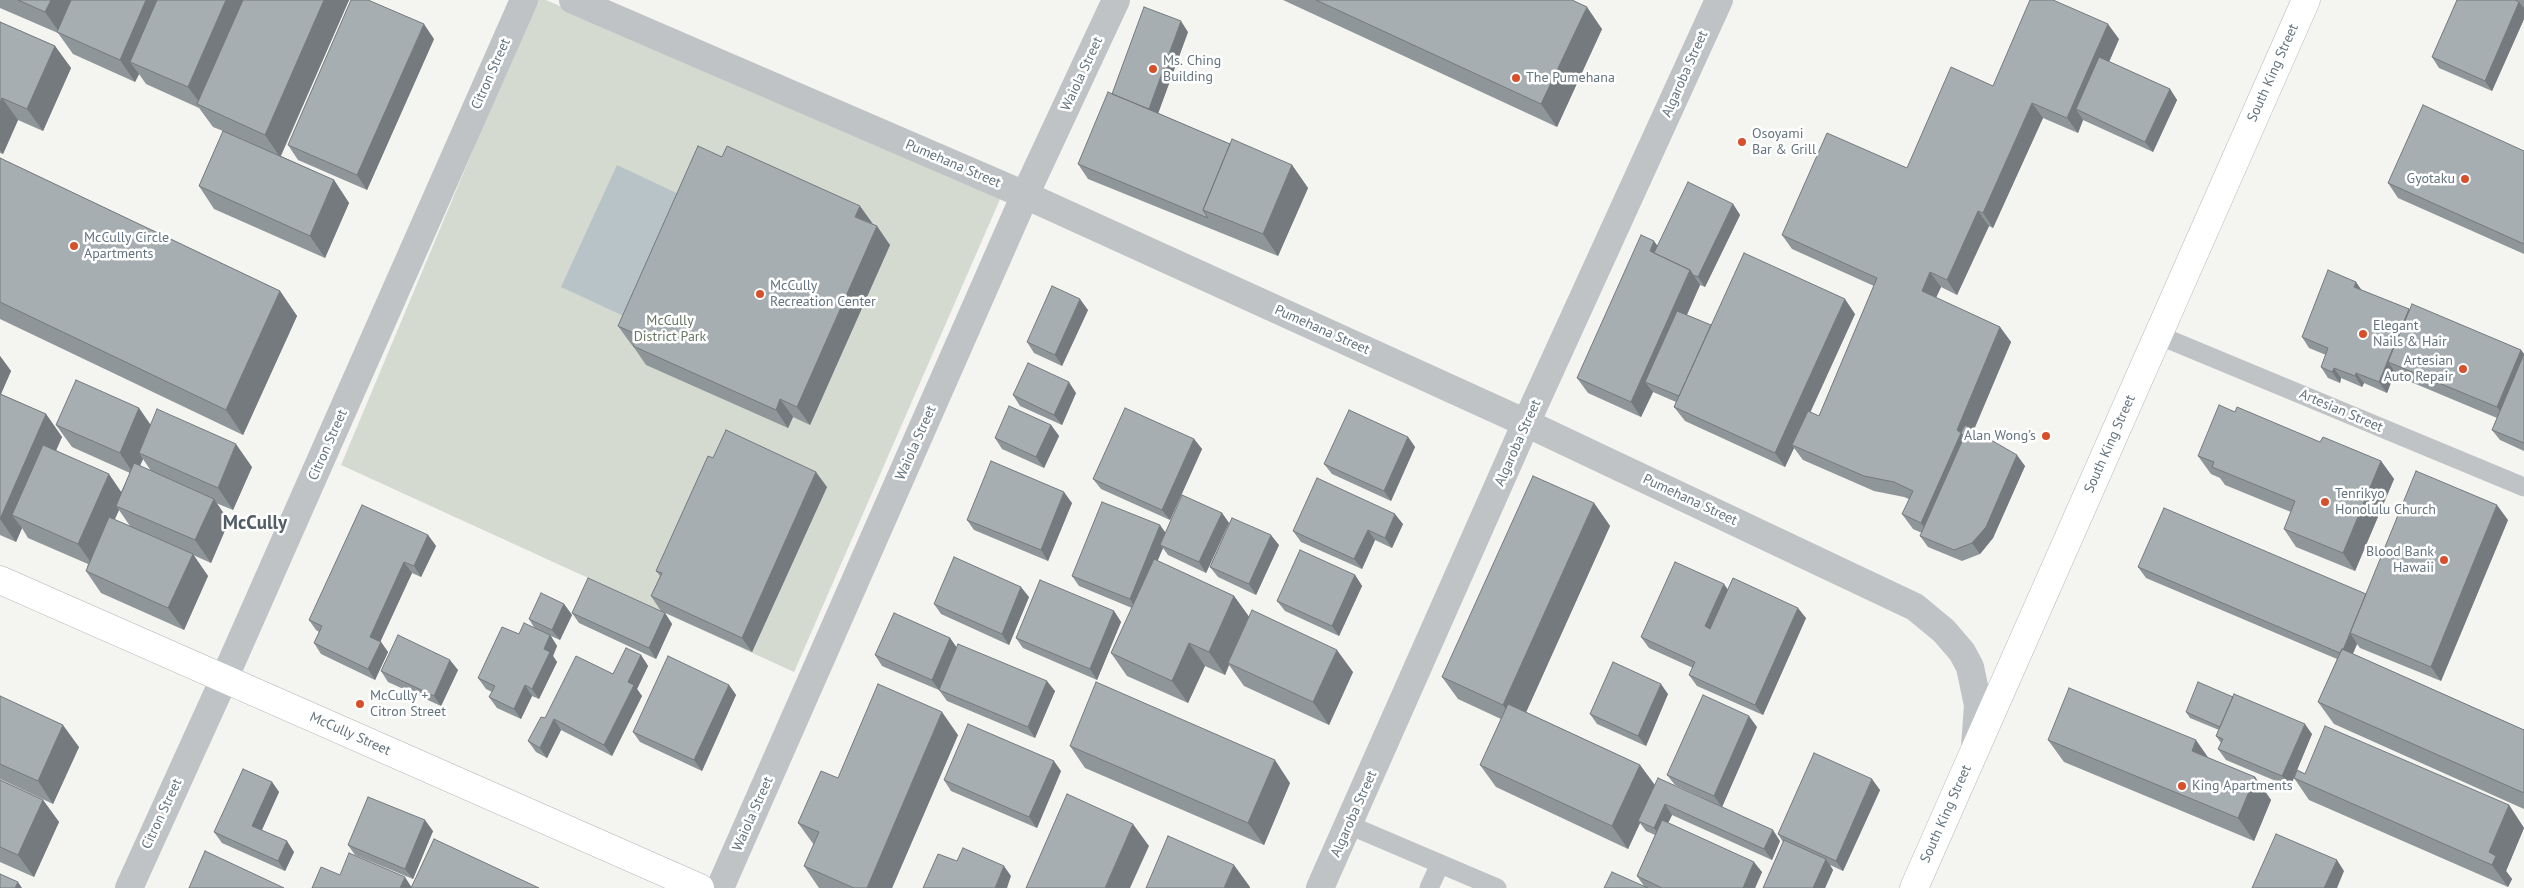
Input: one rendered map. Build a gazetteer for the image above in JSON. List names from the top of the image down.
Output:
{
  "streets": {
    "main road": ["South King Street", "McCully Street"],
    "street": [
      "Citron Street",
      "Waiola Street",
      "Algaroba Street",
      "Pumehana Street"
    ],
    "lane": ["Artesian Street"]
  },
  "crossings": [
    ["South King Street", "Pumehana Street"],
    ["South King Street", "Artesian Street"],
    ["Citron Street", "McCully Street"],
    ["Waiola Street", "Pumehana Street"],
    ["Algaroba Street", "Pumehana Street"]
  ],
  "districts": ["McCully"],
  "parks": ["McCully District Park"],
  "places": [
    "Ms. Ching Building",
    "The Pumehana",
    "Osoyami Bar & Grill",
    "Gyotaku",
    "McCully Circle Apartments",
    "McCully Recreation Center",
    "Elegant Nails & Hair",
    "Artesian Auto Repair",
    "Alan Wong’s",
    "Tenrikyo Honolulu Church",
    "Blood Bank Hawaii",
    "McCully + Citron Street",
    "King Apartments"
  ]
}
